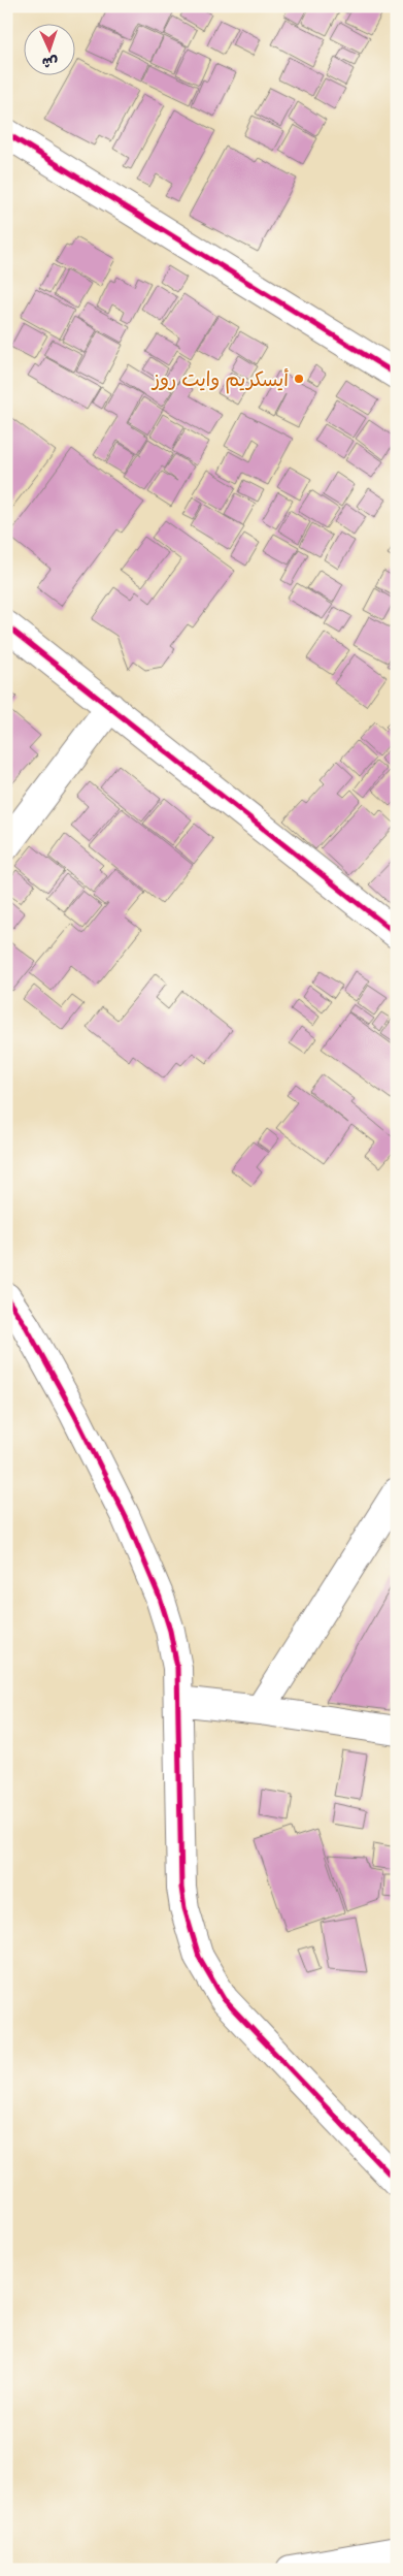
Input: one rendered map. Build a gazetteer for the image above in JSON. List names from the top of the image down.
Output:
{
  "places": ["أيسكريم وايت روز"],
  "north": "bottom"
}
